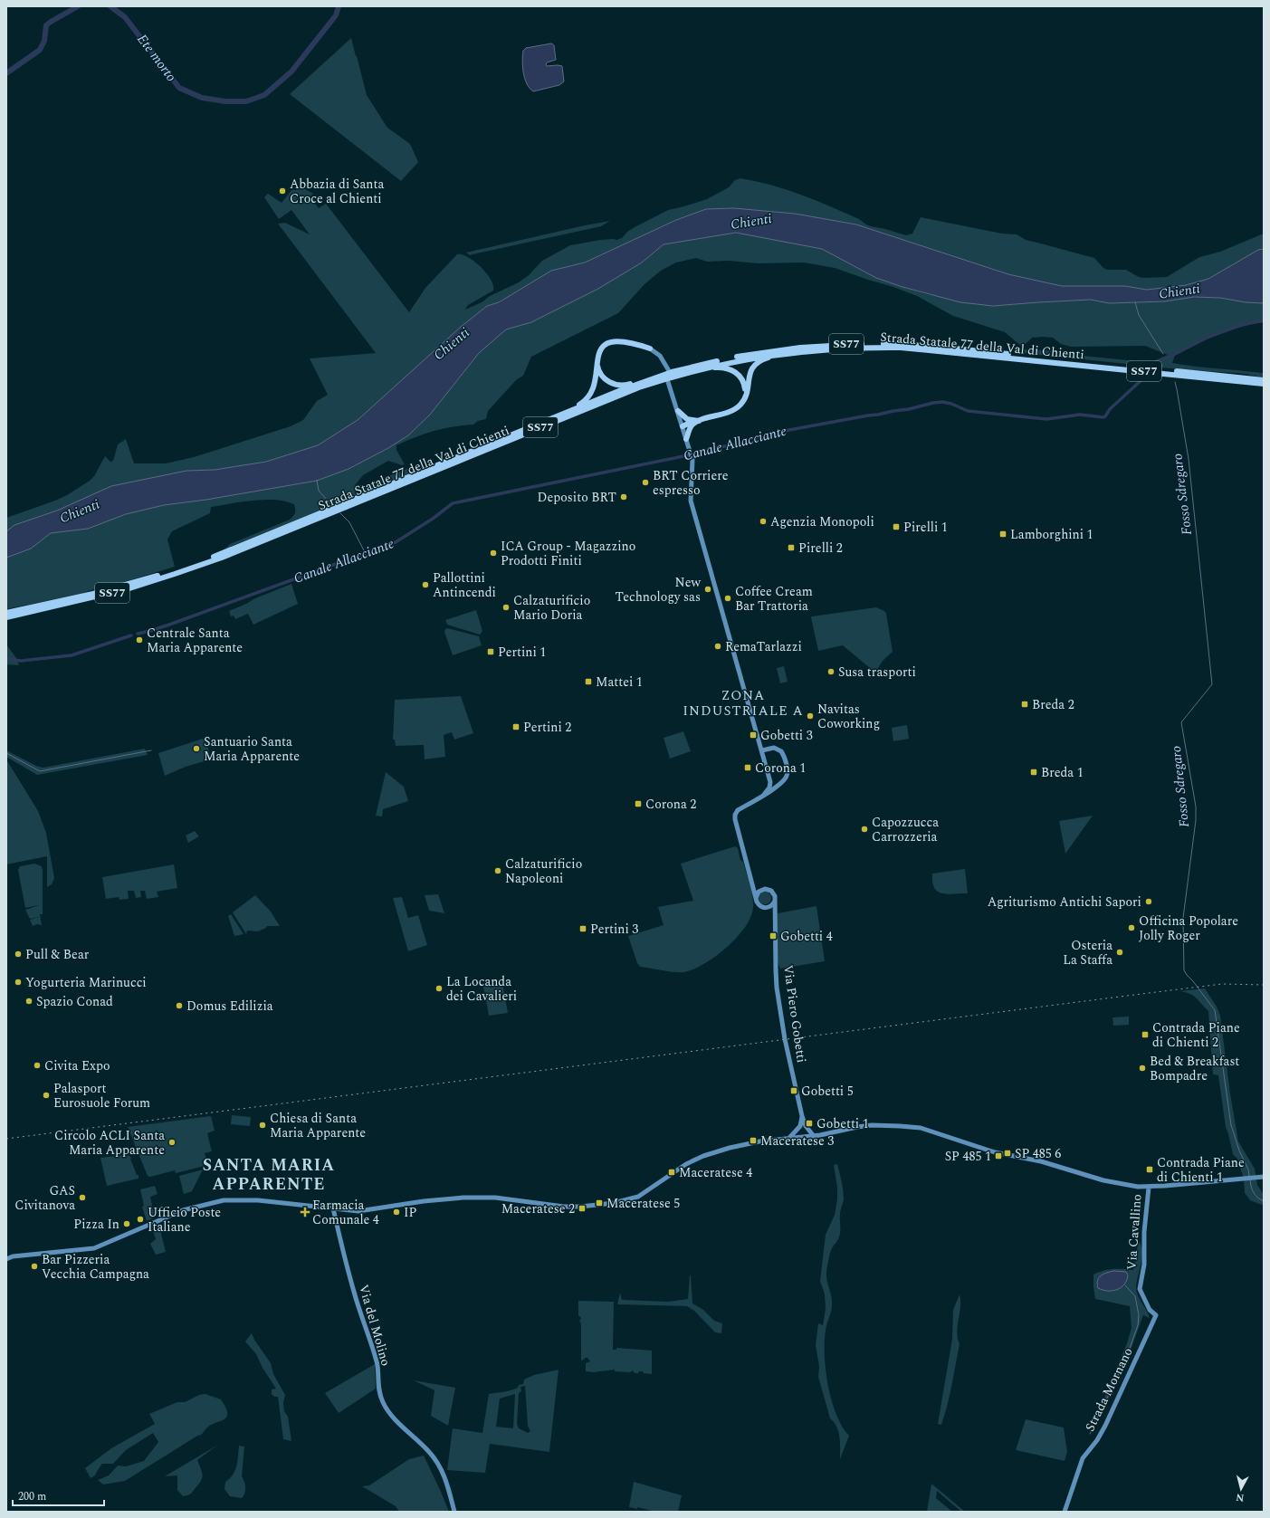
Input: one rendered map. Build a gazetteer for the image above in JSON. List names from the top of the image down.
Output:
{
  "streets": {
    "highway": ["SS77", "Strada Statale 77 della Val di Chienti"],
    "street": [
      "Via Piero Gobetti",
      "Via Cavallino",
      "Via del Molino",
      "Strada Mornano"
    ]
  },
  "crossings": [
    ["Via Cavallino", "Strada Mornano"]
  ],
  "districts": ["ZONA INDUSTRIALE A", "SANTA MARIA APPARENTE"],
  "water": [
    "Ete morto",
    "Chienti",
    "Canale Allacciante",
    "Fosso Sdregaro"
  ],
  "places": {
    "other": [
      "Abbazia di Santa Croce al Chienti",
      "BRT Corriere espresso",
      "Deposito BRT",
      "Agenzia Monopoli",
      "ICA Group - Magazzino Prodotti Finiti",
      "Pallottini Antincendi",
      "New Technology sas",
      "Coffee Cream Bar Trattoria",
      "Calzaturificio Mario Doria",
      "Centrale Santa Maria Apparente",
      "RemaTarlazzi",
      "Susa trasporti",
      "Navitas Coworking",
      "Santuario Santa Maria Apparente",
      "Capozzucca Carrozzeria",
      "Calzaturificio Napoleoni",
      "Agriturismo Antichi Sapori",
      "Officina Popolare Jolly Roger",
      "Osteria La Staffa",
      "Pull & Bear",
      "Yogurteria Marinucci",
      "La Locanda dei Cavalieri",
      "Spazio Conad",
      "Domus Edilizia",
      "Civita Expo",
      "Bed & Breakfast Bompadre",
      "Palasport Eurosuole Forum",
      "Chiesa di Santa Maria Apparente",
      "Circolo ACLI Santa Maria Apparente",
      "GAS Civitanova",
      "IP",
      "Ufficio Poste Italiane",
      "Pizza In",
      "Bar Pizzeria Vecchia Campagna"
    ],
    "transit": [
      "Pirelli 1",
      "Lamborghini 1",
      "Pirelli 2",
      "Pertini 1",
      "Mattei 1",
      "Breda 2",
      "Pertini 2",
      "Gobetti 3",
      "Corona 1",
      "Breda 1",
      "Corona 2",
      "Pertini 3",
      "Gobetti 4",
      "Contrada Piane di Chienti 2",
      "Gobetti 5",
      "Gobetti 1",
      "Maceratese 3",
      "SP 485 6",
      "SP 485 1",
      "Contrada Piane di Chienti 1",
      "Maceratese 4",
      "Maceratese 5",
      "Maceratese 2"
    ],
    "health": ["Farmacia Comunale 4"]
  },
  "scale_bar": "200 m",
  "north": "bottom"
}
